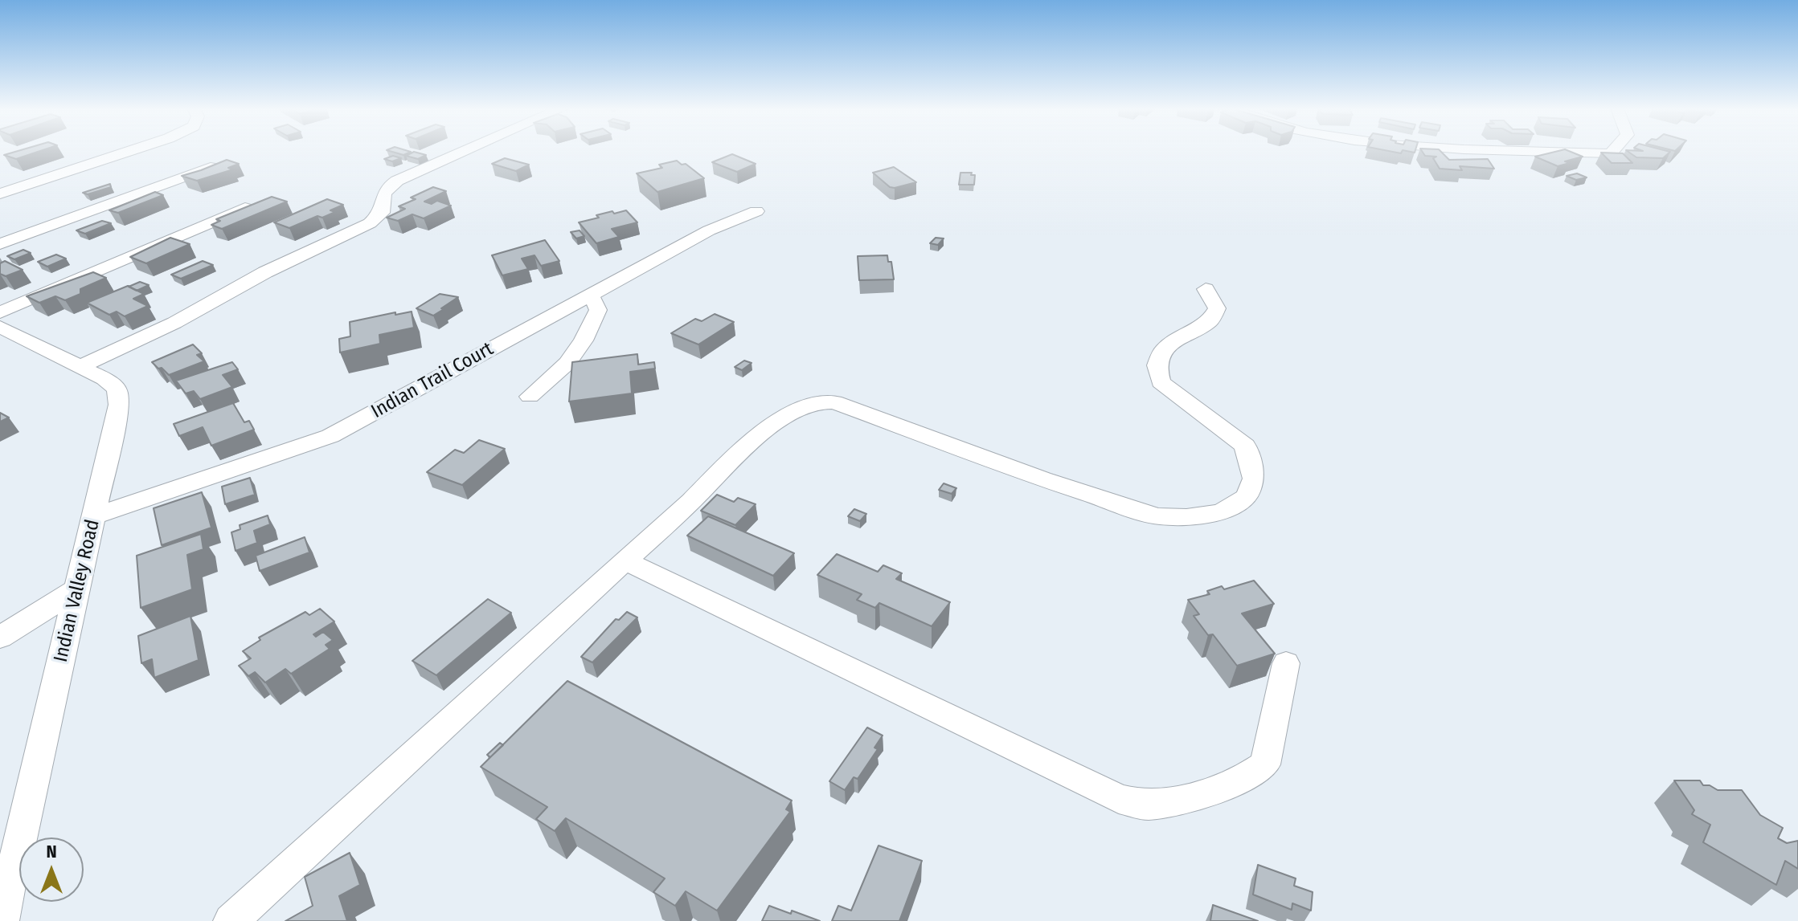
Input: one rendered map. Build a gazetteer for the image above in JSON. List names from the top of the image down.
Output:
{
  "streets": {
    "street": ["Indian Trail Court", "Indian Valley Road"]
  },
  "crossings": [
    ["Indian Trail Court", "Indian Valley Road"]
  ],
  "north": "top"
}
